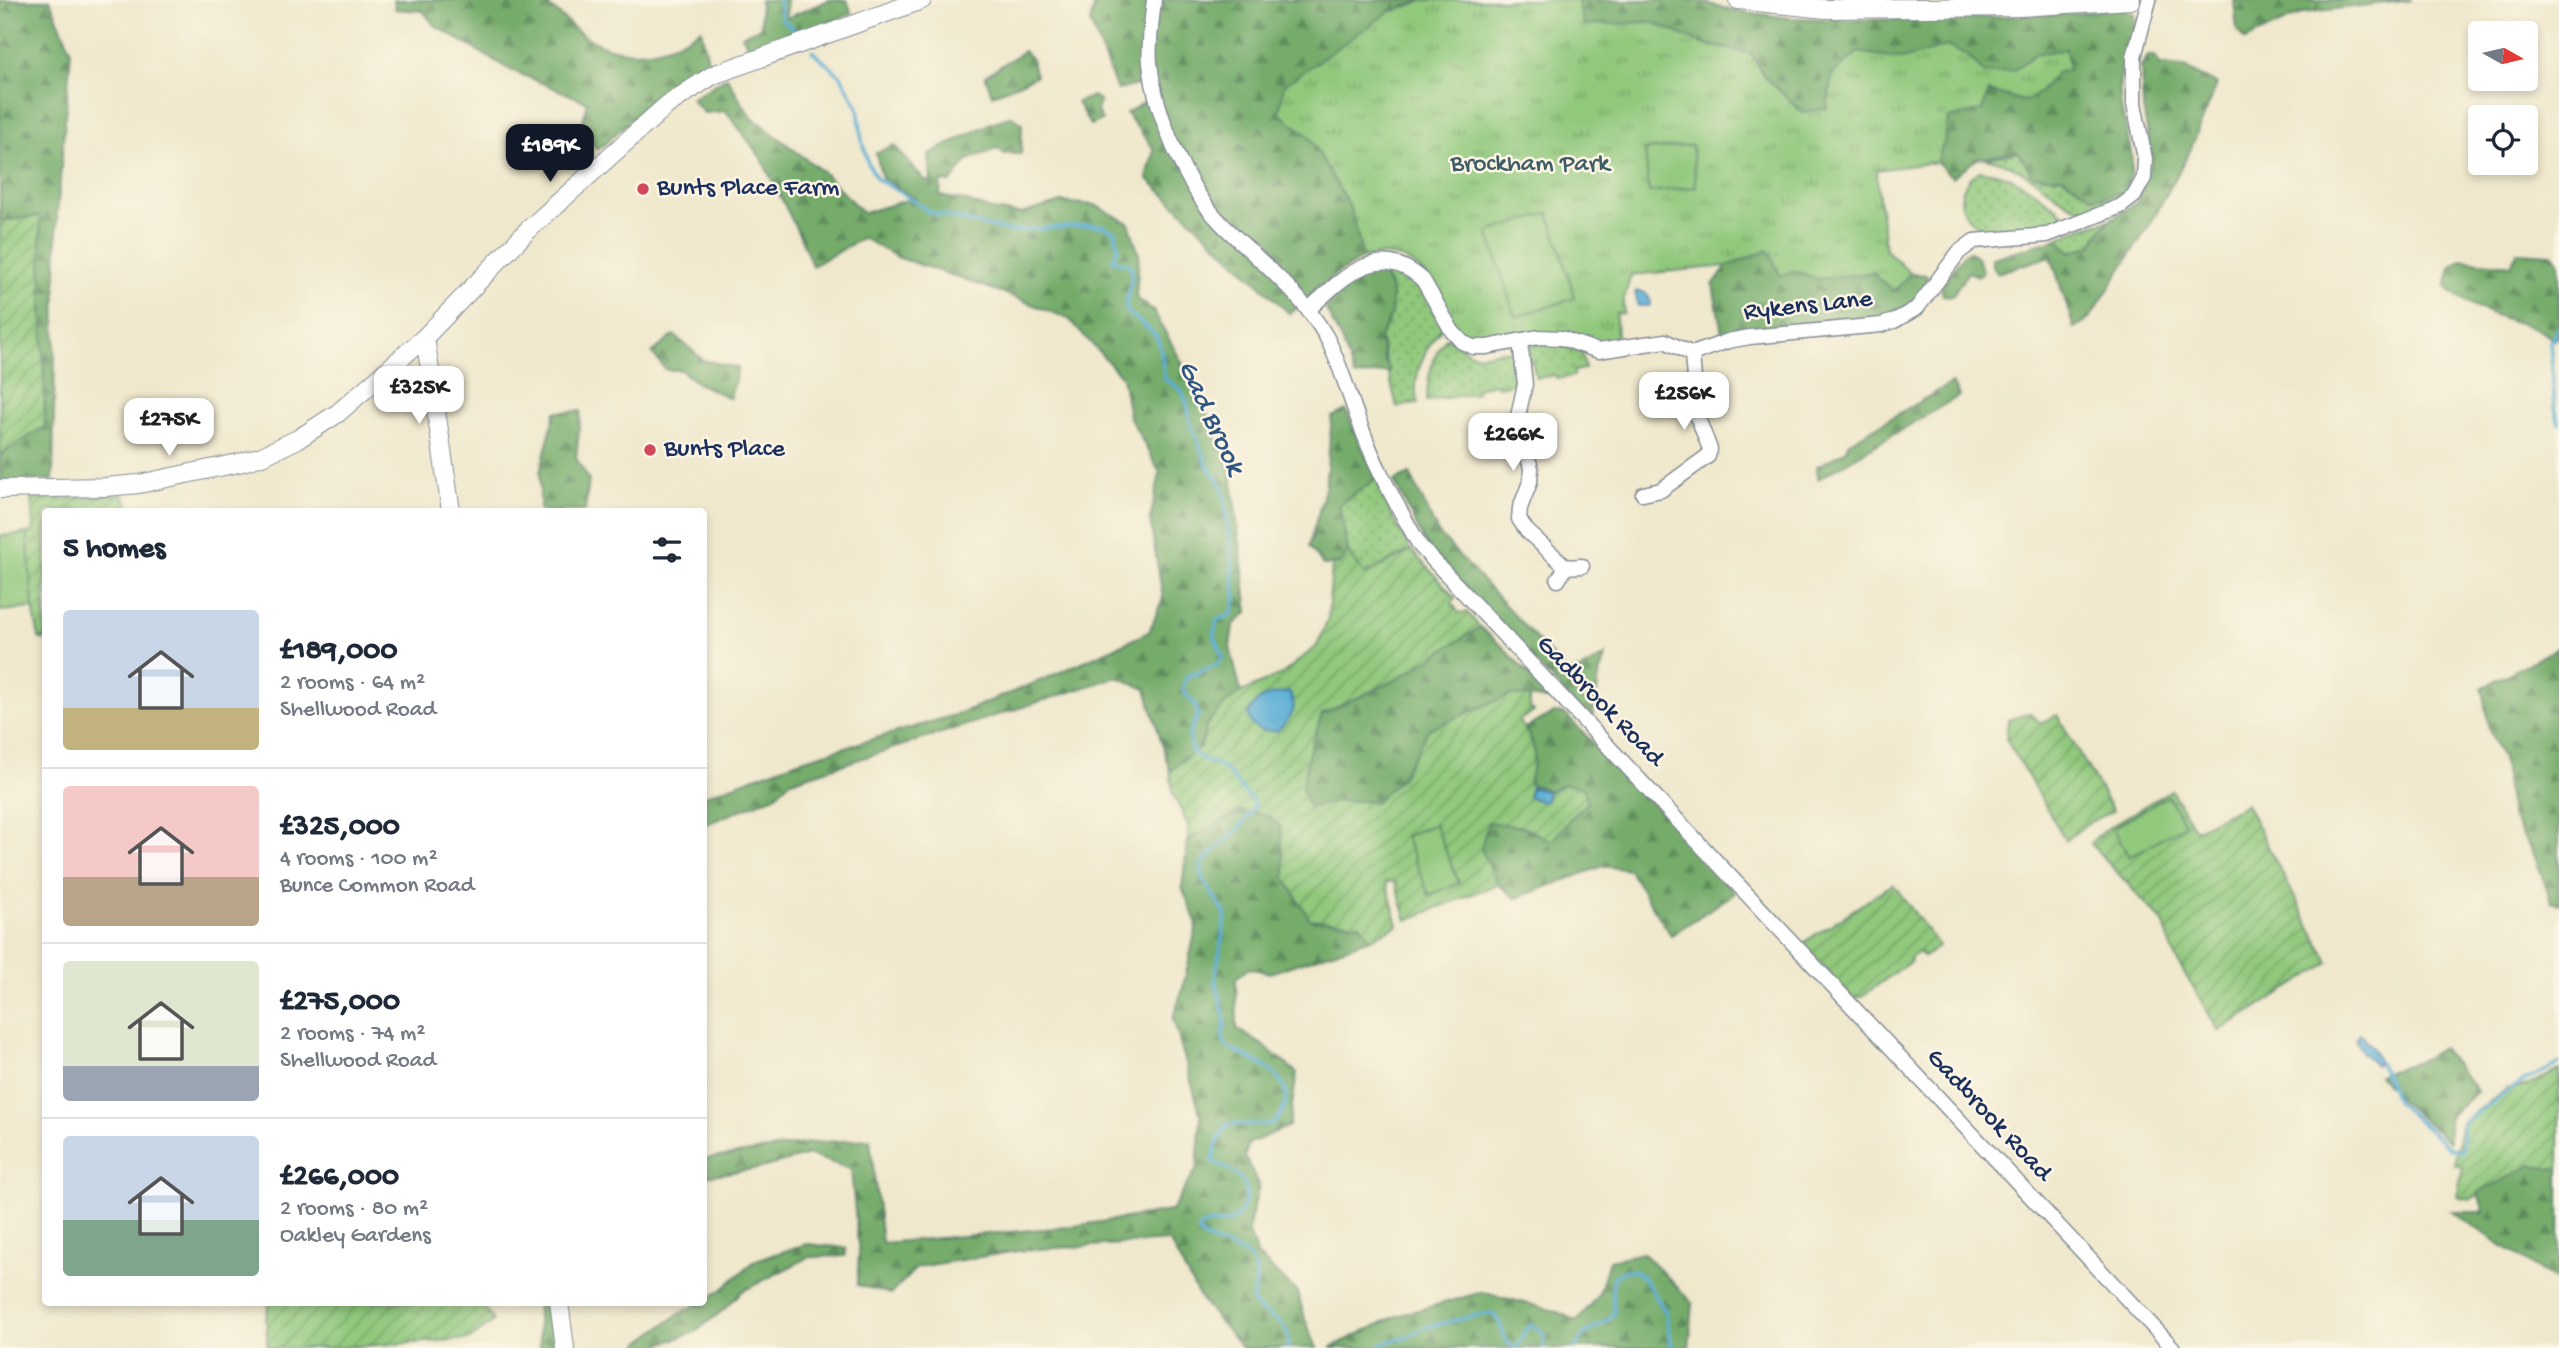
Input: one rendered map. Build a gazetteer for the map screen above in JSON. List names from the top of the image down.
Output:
{
  "streets": {
    "street": ["Rykens Lane", "Gadbrook Road"]
  },
  "water": ["Gad Brook"],
  "parks": ["Brockham Park"],
  "places": ["Bunts Place Farm", "Bunts Place"],
  "north": "right",
  "page": {
    "price": [
      "£189K",
      "£325K",
      "£256K",
      "£275K",
      "£266K"
    ],
    "heading": "5 homes",
    "list": [
      {
        "name": "£189,000",
        "note": "2 rooms · 64 m² · Shellwood Road"
      },
      {
        "name": "£325,000",
        "note": "4 rooms · 100 m² · Bunce Common Road"
      },
      {
        "name": "£275,000",
        "note": "2 rooms · 74 m² · Shellwood Road"
      },
      {
        "name": "£266,000",
        "note": "2 rooms · 80 m² · Oakley Gardens"
      }
    ]
  }
}
